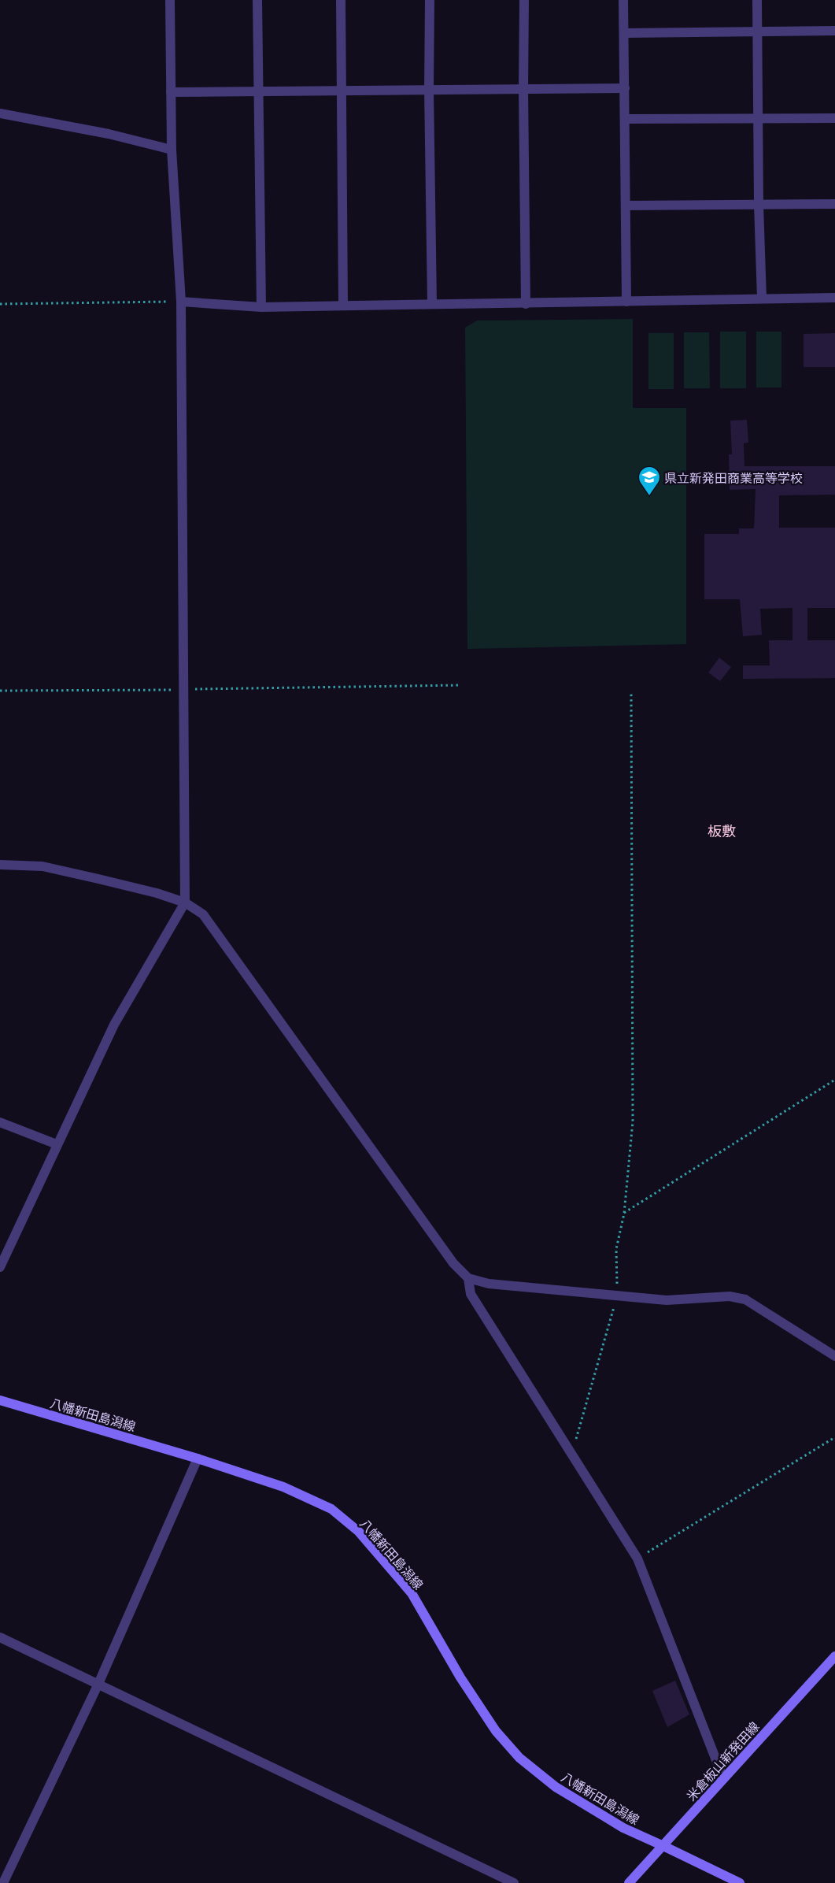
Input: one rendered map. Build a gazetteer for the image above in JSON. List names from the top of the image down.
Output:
{
  "streets": {
    "main road": ["八幡新田島潟線", "米倉板山新発田線"]
  },
  "crossings": [
    ["八幡新田島潟線", "米倉板山新発田線"]
  ],
  "districts": ["板敷"],
  "places": {
    "school or university": ["県立新発田商業高等学校"]
  }
}
